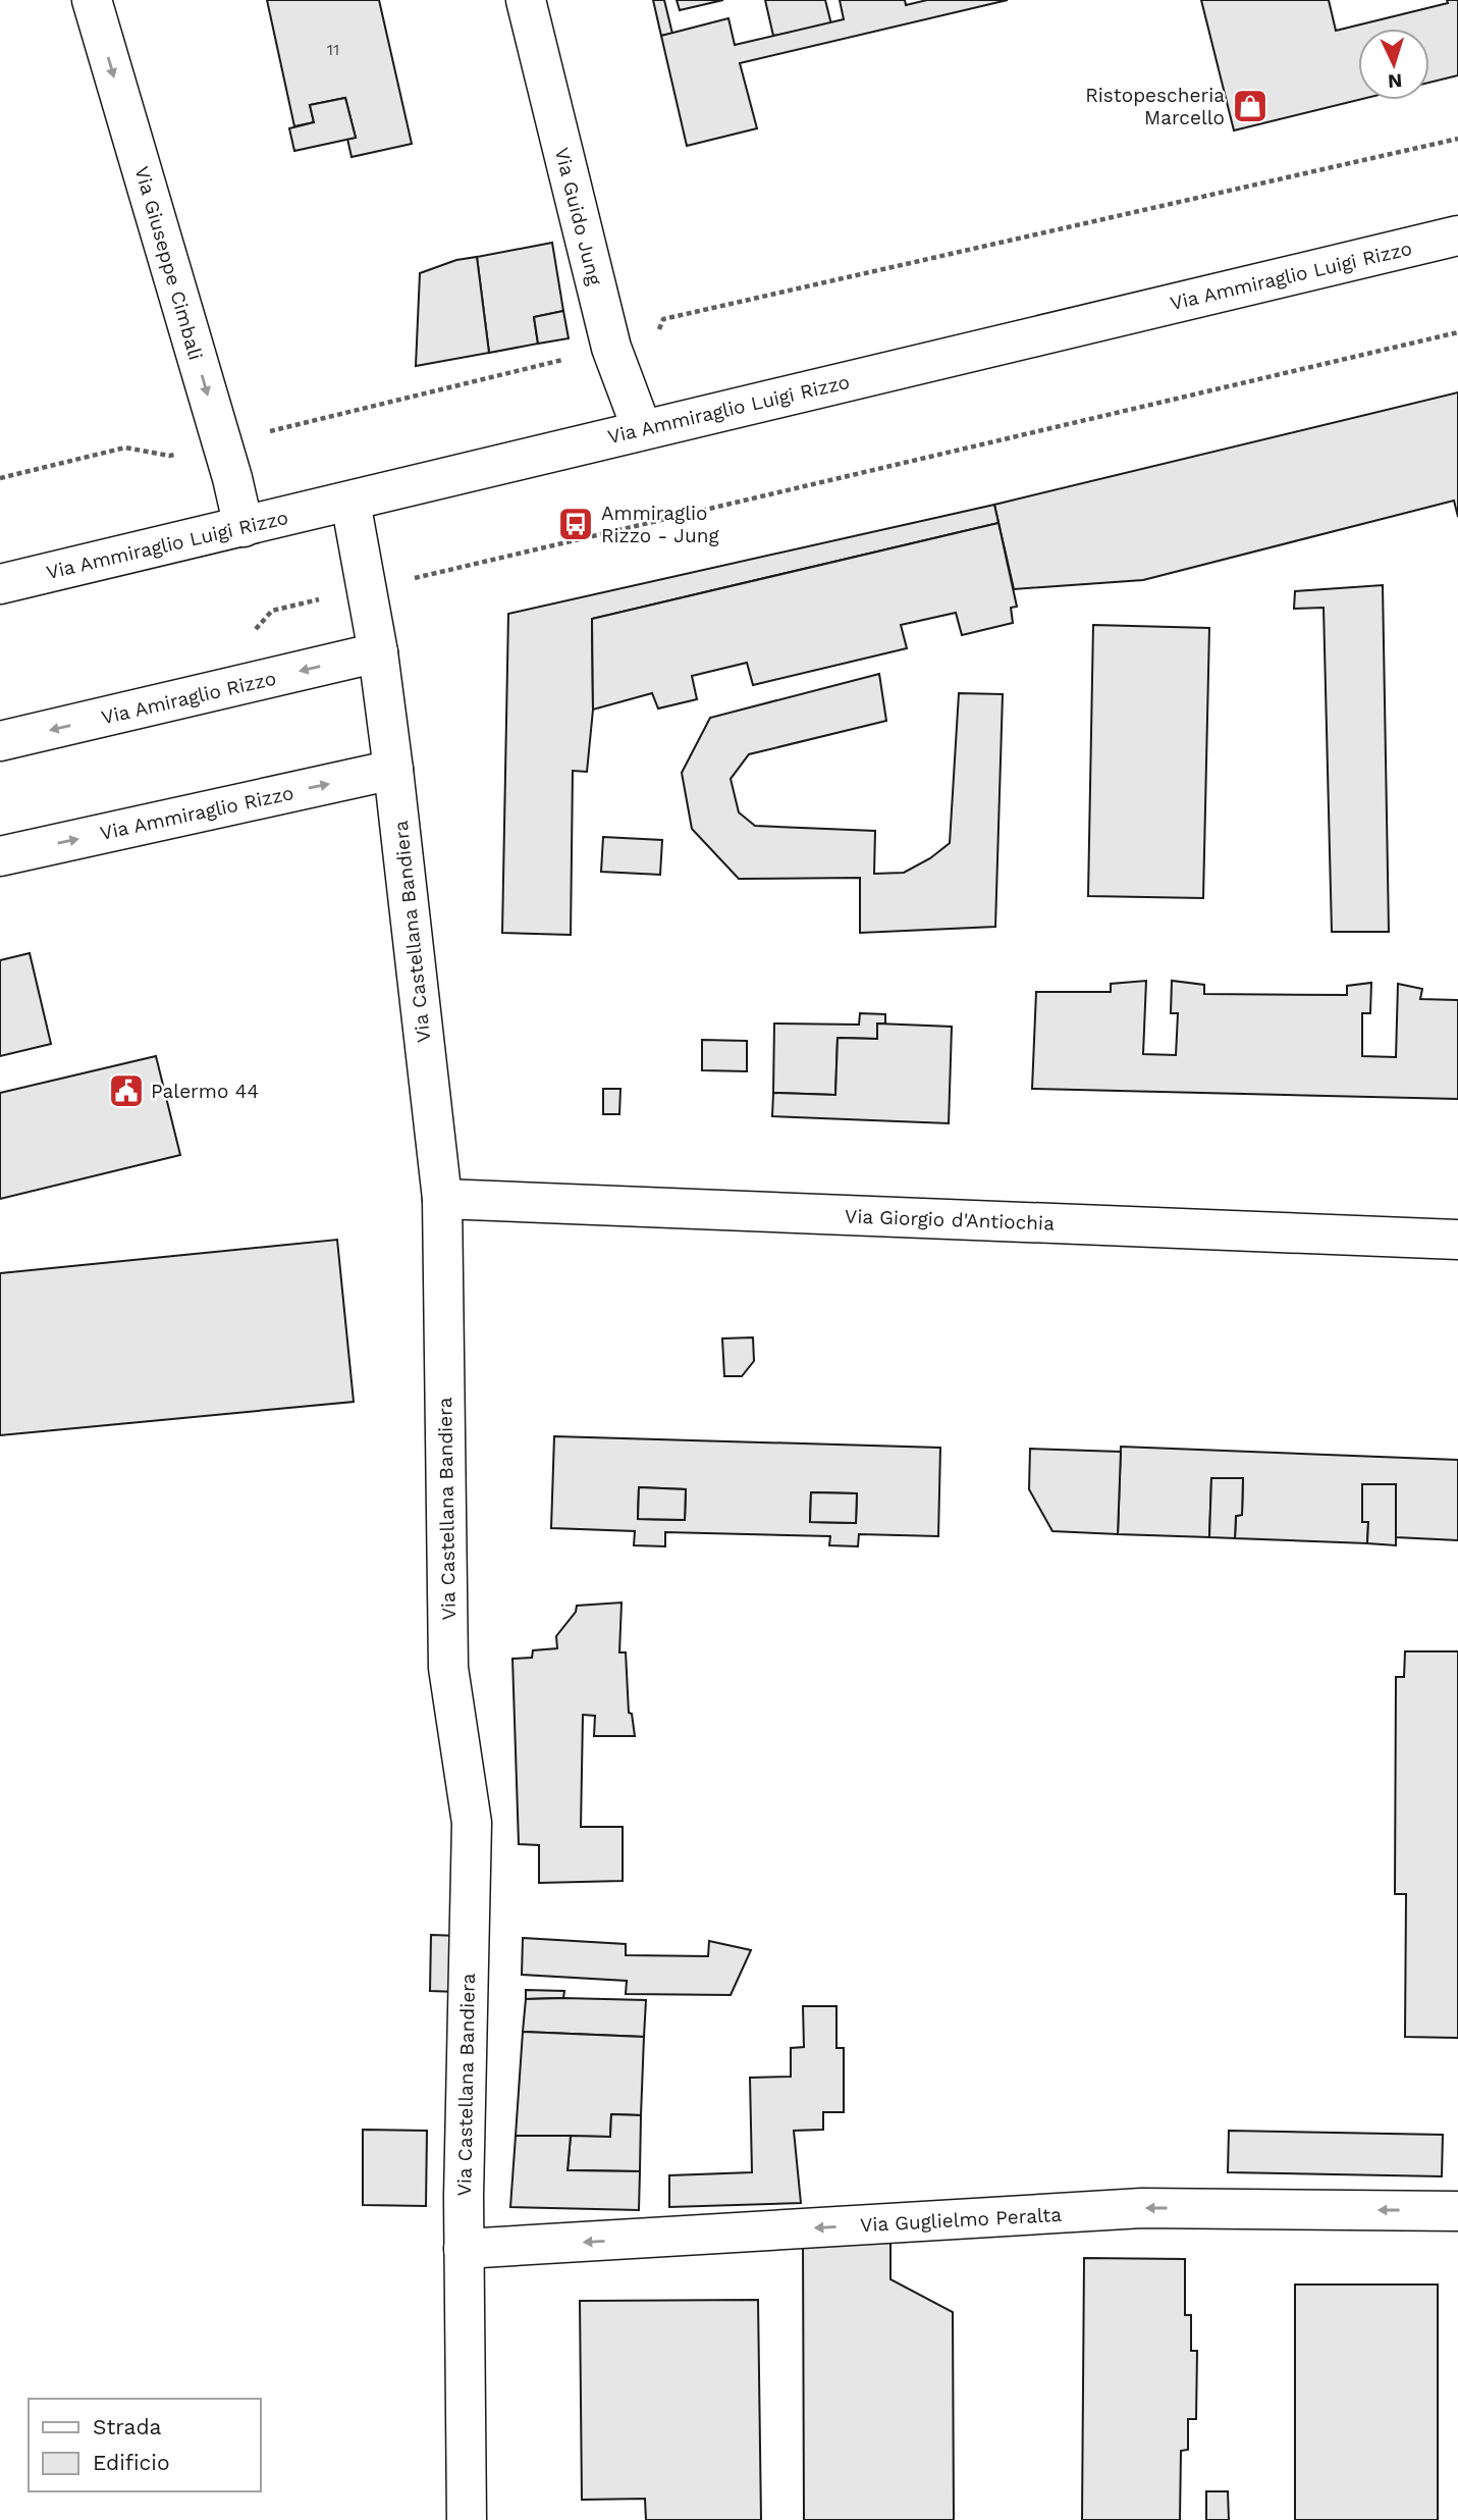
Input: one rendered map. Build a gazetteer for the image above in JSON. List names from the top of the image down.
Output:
{
  "streets": {
    "street": [
      "Via Guido Jung",
      "Via Giuseppe Cimbali",
      "Via Ammiraglio Luigi Rizzo",
      "Via Amiraglio Rizzo",
      "Via Ammiraglio Rizzo",
      "Via Castellana Bandiera",
      "Via Giorgio d'Antiochia",
      "Via Guglielmo Peralta"
    ]
  },
  "crossings": [
    ["Via Guido Jung", "Via Ammiraglio Luigi Rizzo"],
    ["Via Giuseppe Cimbali", "Via Ammiraglio Luigi Rizzo"],
    ["Via Ammiraglio Luigi Rizzo", "Via Castellana Bandiera"],
    ["Via Amiraglio Rizzo", "Via Castellana Bandiera"],
    ["Via Ammiraglio Rizzo", "Via Castellana Bandiera"],
    ["Via Castellana Bandiera", "Via Giorgio d'Antiochia"],
    ["Via Castellana Bandiera", "Via Guglielmo Peralta"]
  ],
  "one_way": [
    "Via Giuseppe Cimbali",
    "Via Amiraglio Rizzo",
    "Via Ammiraglio Rizzo",
    "Via Guglielmo Peralta"
  ],
  "places": {
    "shop": ["Ristopescheria Marcello"],
    "bus stop": ["Ammiraglio Rizzo - Jung"],
    "public building": ["Palermo 44"]
  },
  "house_numbers": ["11"],
  "legend": ["Strada", "Edificio"],
  "north": "bottom"
}
